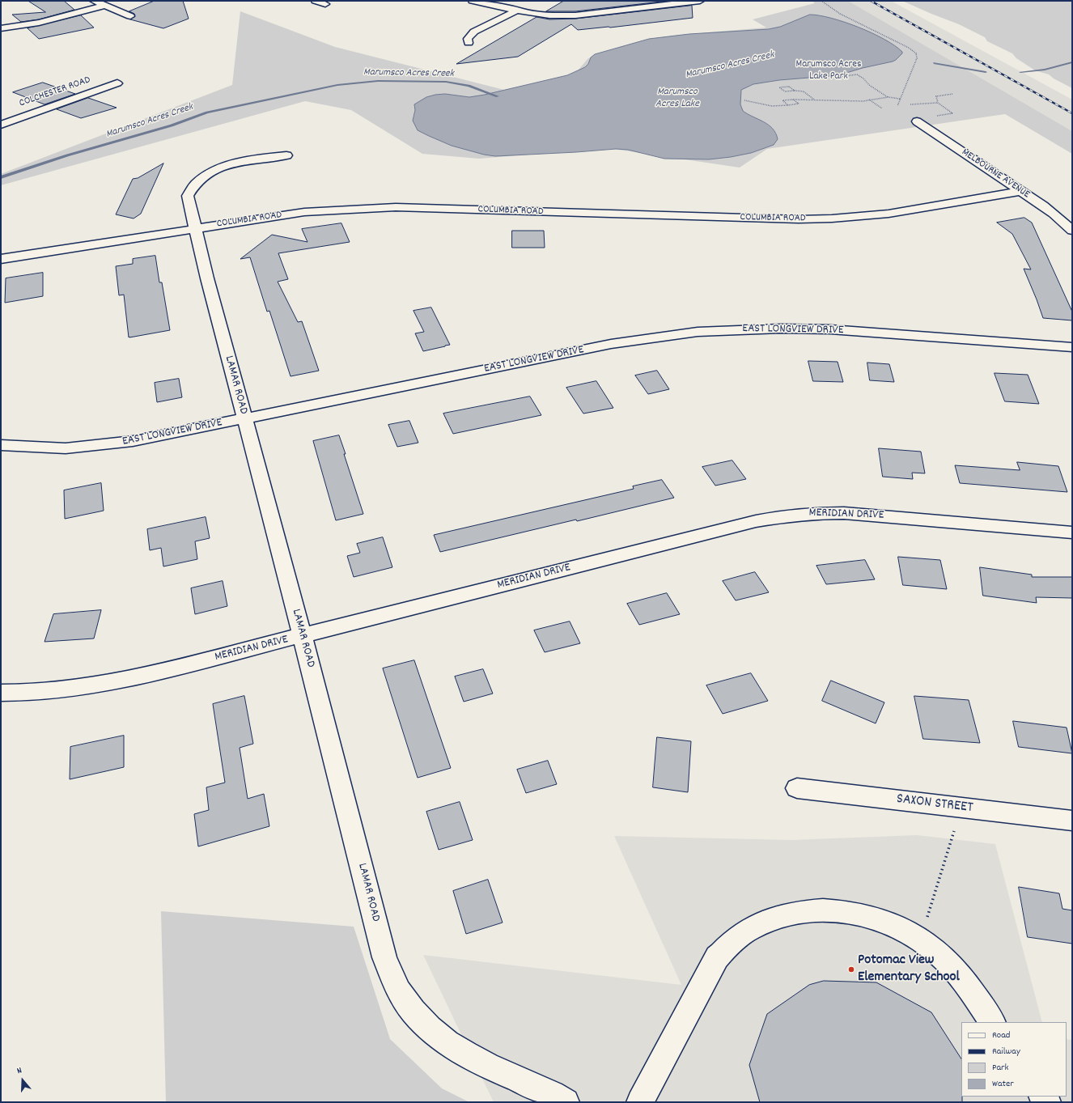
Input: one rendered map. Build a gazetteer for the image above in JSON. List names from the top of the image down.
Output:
{
  "streets": {
    "street": [
      "COLCHESTER ROAD",
      "MELBOURNE AVENUE",
      "COLUMBIA ROAD",
      "EAST LONGVIEW DRIVE",
      "LAMAR ROAD",
      "MERIDIAN DRIVE",
      "SAXON STREET"
    ]
  },
  "crossings": [
    ["MELBOURNE AVENUE", "COLUMBIA ROAD"],
    ["COLUMBIA ROAD", "LAMAR ROAD"],
    ["EAST LONGVIEW DRIVE", "LAMAR ROAD"],
    ["LAMAR ROAD", "MERIDIAN DRIVE"]
  ],
  "water": ["Marumsco Acres Creek", "Marumsco Acres Lake"],
  "parks": ["Marumsco Acres Lake Park"],
  "places": ["Potomac View Elementary School"],
  "legend": [
    "Road",
    "Railway",
    "Park",
    "Water"
  ],
  "north": "top"
}
